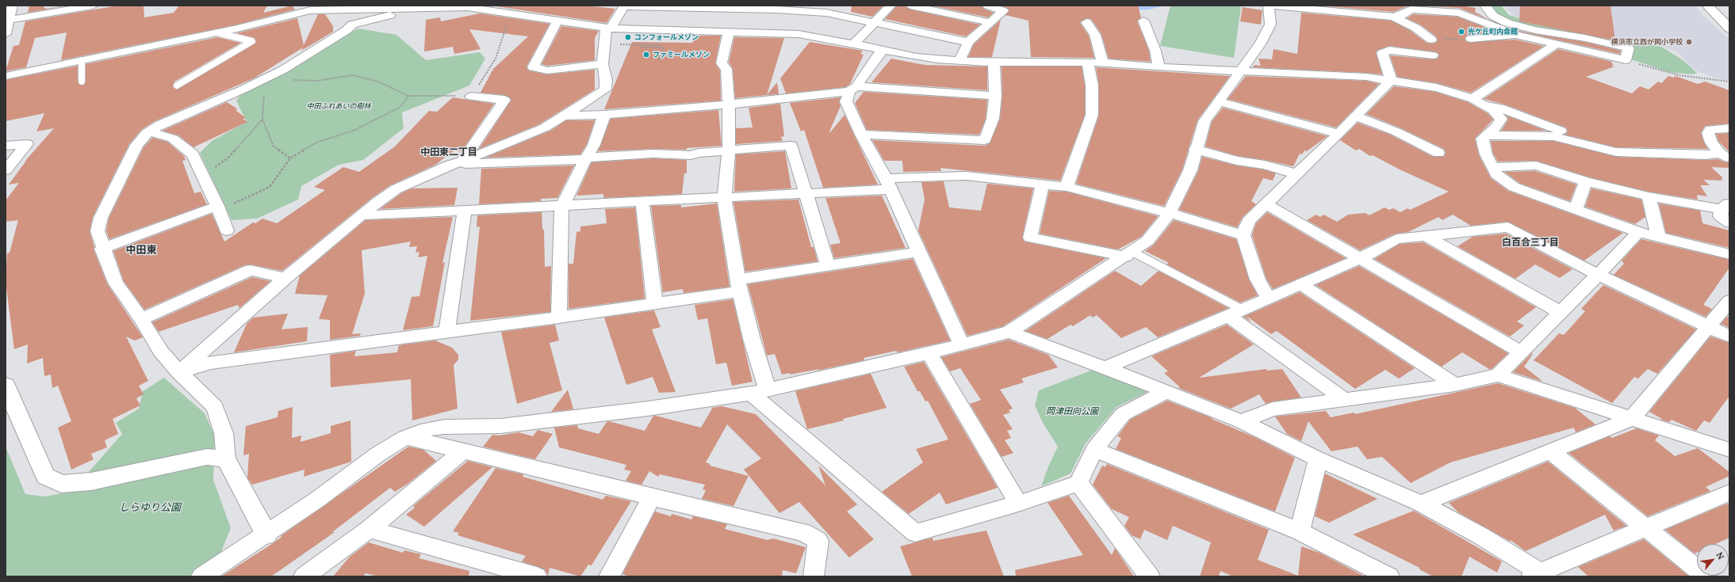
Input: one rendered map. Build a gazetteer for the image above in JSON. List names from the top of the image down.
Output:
{
  "districts": ["中田東二丁目", "白百合三丁目", "中田東"],
  "parks": ["中田ふれあいの樹林", "岡津田向公園", "しらゆり公園"],
  "places": [
    "光ケ丘町内会館",
    "コンフォールメゾン",
    "横浜市立西が岡小学校",
    "ファミールメゾン"
  ],
  "north": "top right"
}
